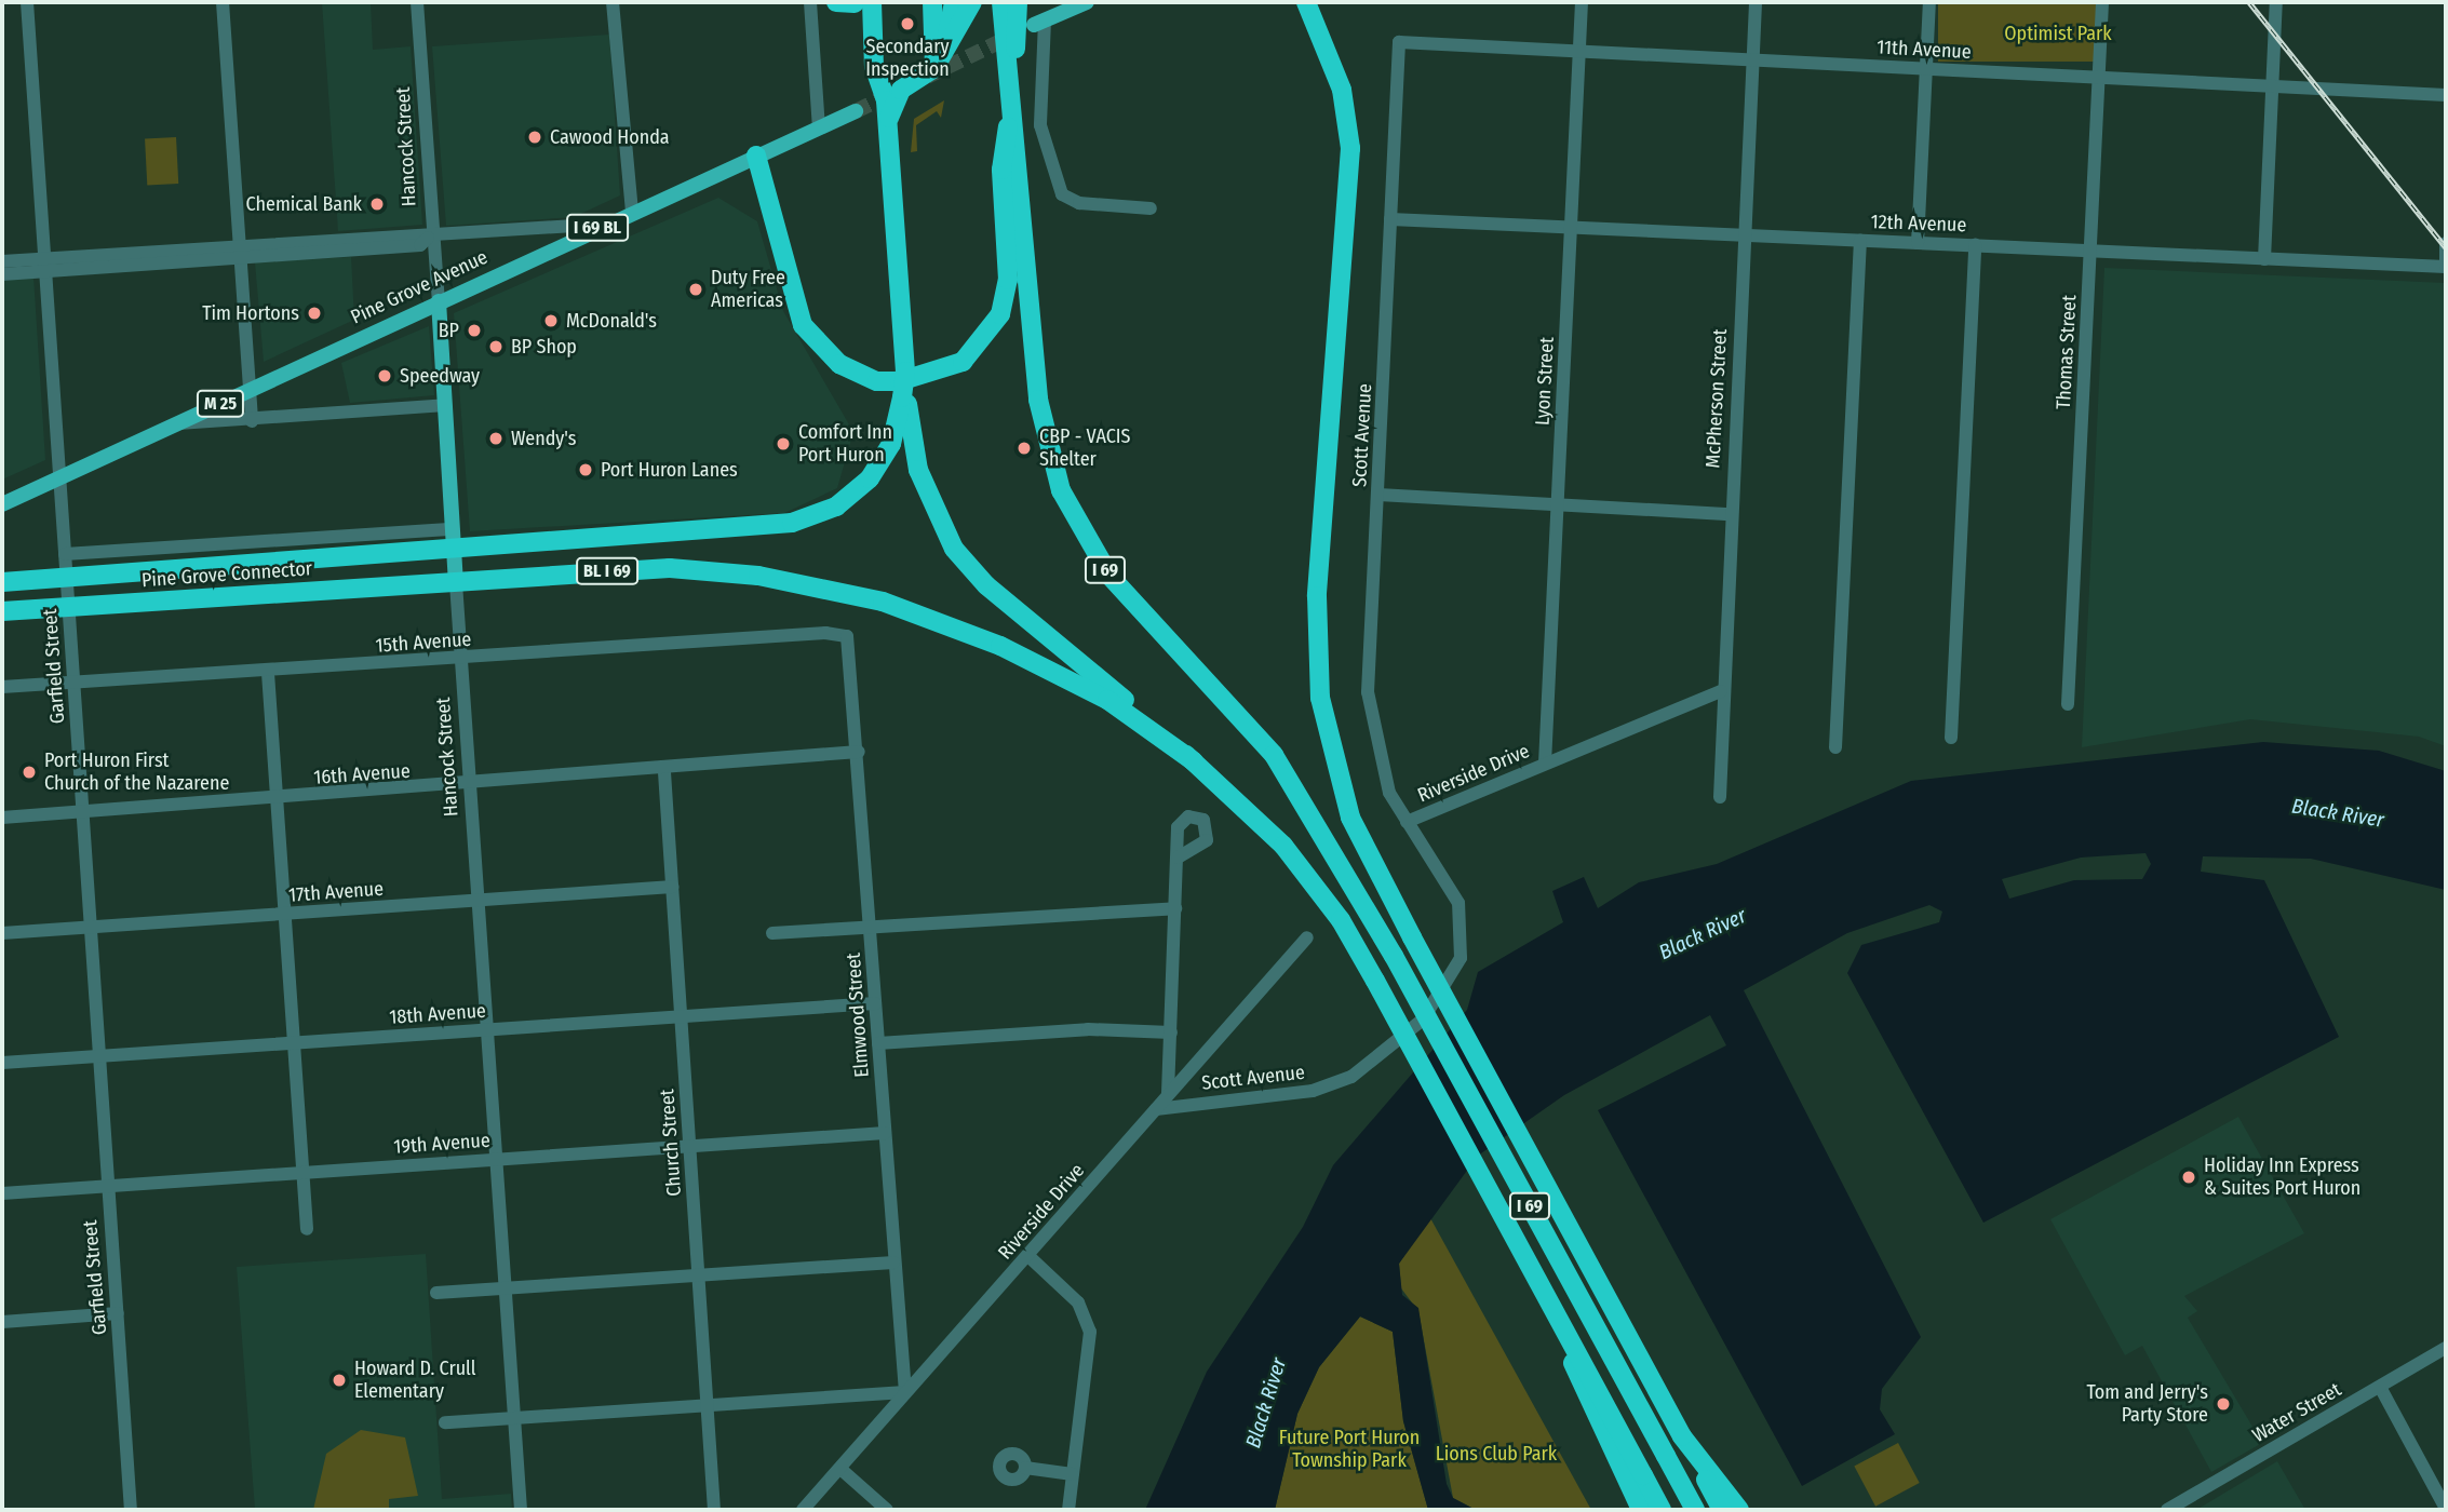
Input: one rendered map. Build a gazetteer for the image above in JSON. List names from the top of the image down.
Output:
{
  "streets": {
    "highway": ["I 69", "BL I 69", "Pine Grove Connector"],
    "main road": [
      "Hancock Street",
      "I 69 BL",
      "Pine Grove Avenue",
      "M 25"
    ],
    "street": [
      "11th Avenue",
      "12th Avenue",
      "Thomas Street",
      "Lyon Street",
      "McPherson Street",
      "Scott Avenue",
      "15th Avenue",
      "Garfield Street",
      "Riverside Drive",
      "16th Avenue",
      "17th Avenue",
      "18th Avenue",
      "Elmwood Street",
      "Church Street",
      "19th Avenue",
      "Water Street"
    ]
  },
  "crossings": [
    ["11th Avenue", "Thomas Street"],
    ["11th Avenue", "Lyon Street"],
    ["11th Avenue", "McPherson Street"],
    ["11th Avenue", "Scott Avenue"],
    ["Hancock Street", "Pine Grove Avenue"],
    ["Hancock Street", "BL I 69"],
    ["Hancock Street", "Pine Grove Connector"],
    ["Hancock Street", "15th Avenue"],
    ["Hancock Street", "16th Avenue"],
    ["Hancock Street", "17th Avenue"],
    ["Hancock Street", "18th Avenue"],
    ["Hancock Street", "19th Avenue"],
    ["12th Avenue", "Thomas Street"],
    ["12th Avenue", "Lyon Street"],
    ["12th Avenue", "McPherson Street"],
    ["12th Avenue", "Scott Avenue"],
    ["Pine Grove Avenue", "Garfield Street"],
    ["Lyon Street", "Riverside Drive"],
    ["McPherson Street", "Riverside Drive"],
    ["Scott Avenue", "Riverside Drive"],
    ["I 69", "BL I 69"],
    ["I 69", "Pine Grove Connector"],
    ["BL I 69", "Pine Grove Connector"],
    ["Pine Grove Connector", "Garfield Street"],
    ["15th Avenue", "Garfield Street"],
    ["15th Avenue", "Elmwood Street"],
    ["Garfield Street", "16th Avenue"],
    ["Garfield Street", "17th Avenue"],
    ["Garfield Street", "18th Avenue"],
    ["Garfield Street", "19th Avenue"],
    ["Riverside Drive", "Elmwood Street"],
    ["16th Avenue", "Elmwood Street"],
    ["16th Avenue", "Church Street"],
    ["17th Avenue", "Church Street"],
    ["18th Avenue", "Elmwood Street"],
    ["18th Avenue", "Church Street"],
    ["Elmwood Street", "19th Avenue"],
    ["Church Street", "19th Avenue"]
  ],
  "water": ["Black River"],
  "parks": ["Optimist Park", "Future Port Huron Township Park", "Lions Club Park"],
  "places": [
    "Secondary Inspection",
    "Cawood Honda",
    "Chemical Bank",
    "Duty Free Americas",
    "Tim Hortons",
    "McDonald's",
    "BP",
    "BP Shop",
    "Speedway",
    "Wendy's",
    "Comfort Inn Port Huron",
    "CBP - VACIS Shelter",
    "Port Huron Lanes",
    "Port Huron First Church of the Nazarene",
    "Holiday Inn Express & Suites Port Huron",
    "Howard D. Crull Elementary",
    "Tom and Jerry's Party Store"
  ]
}
